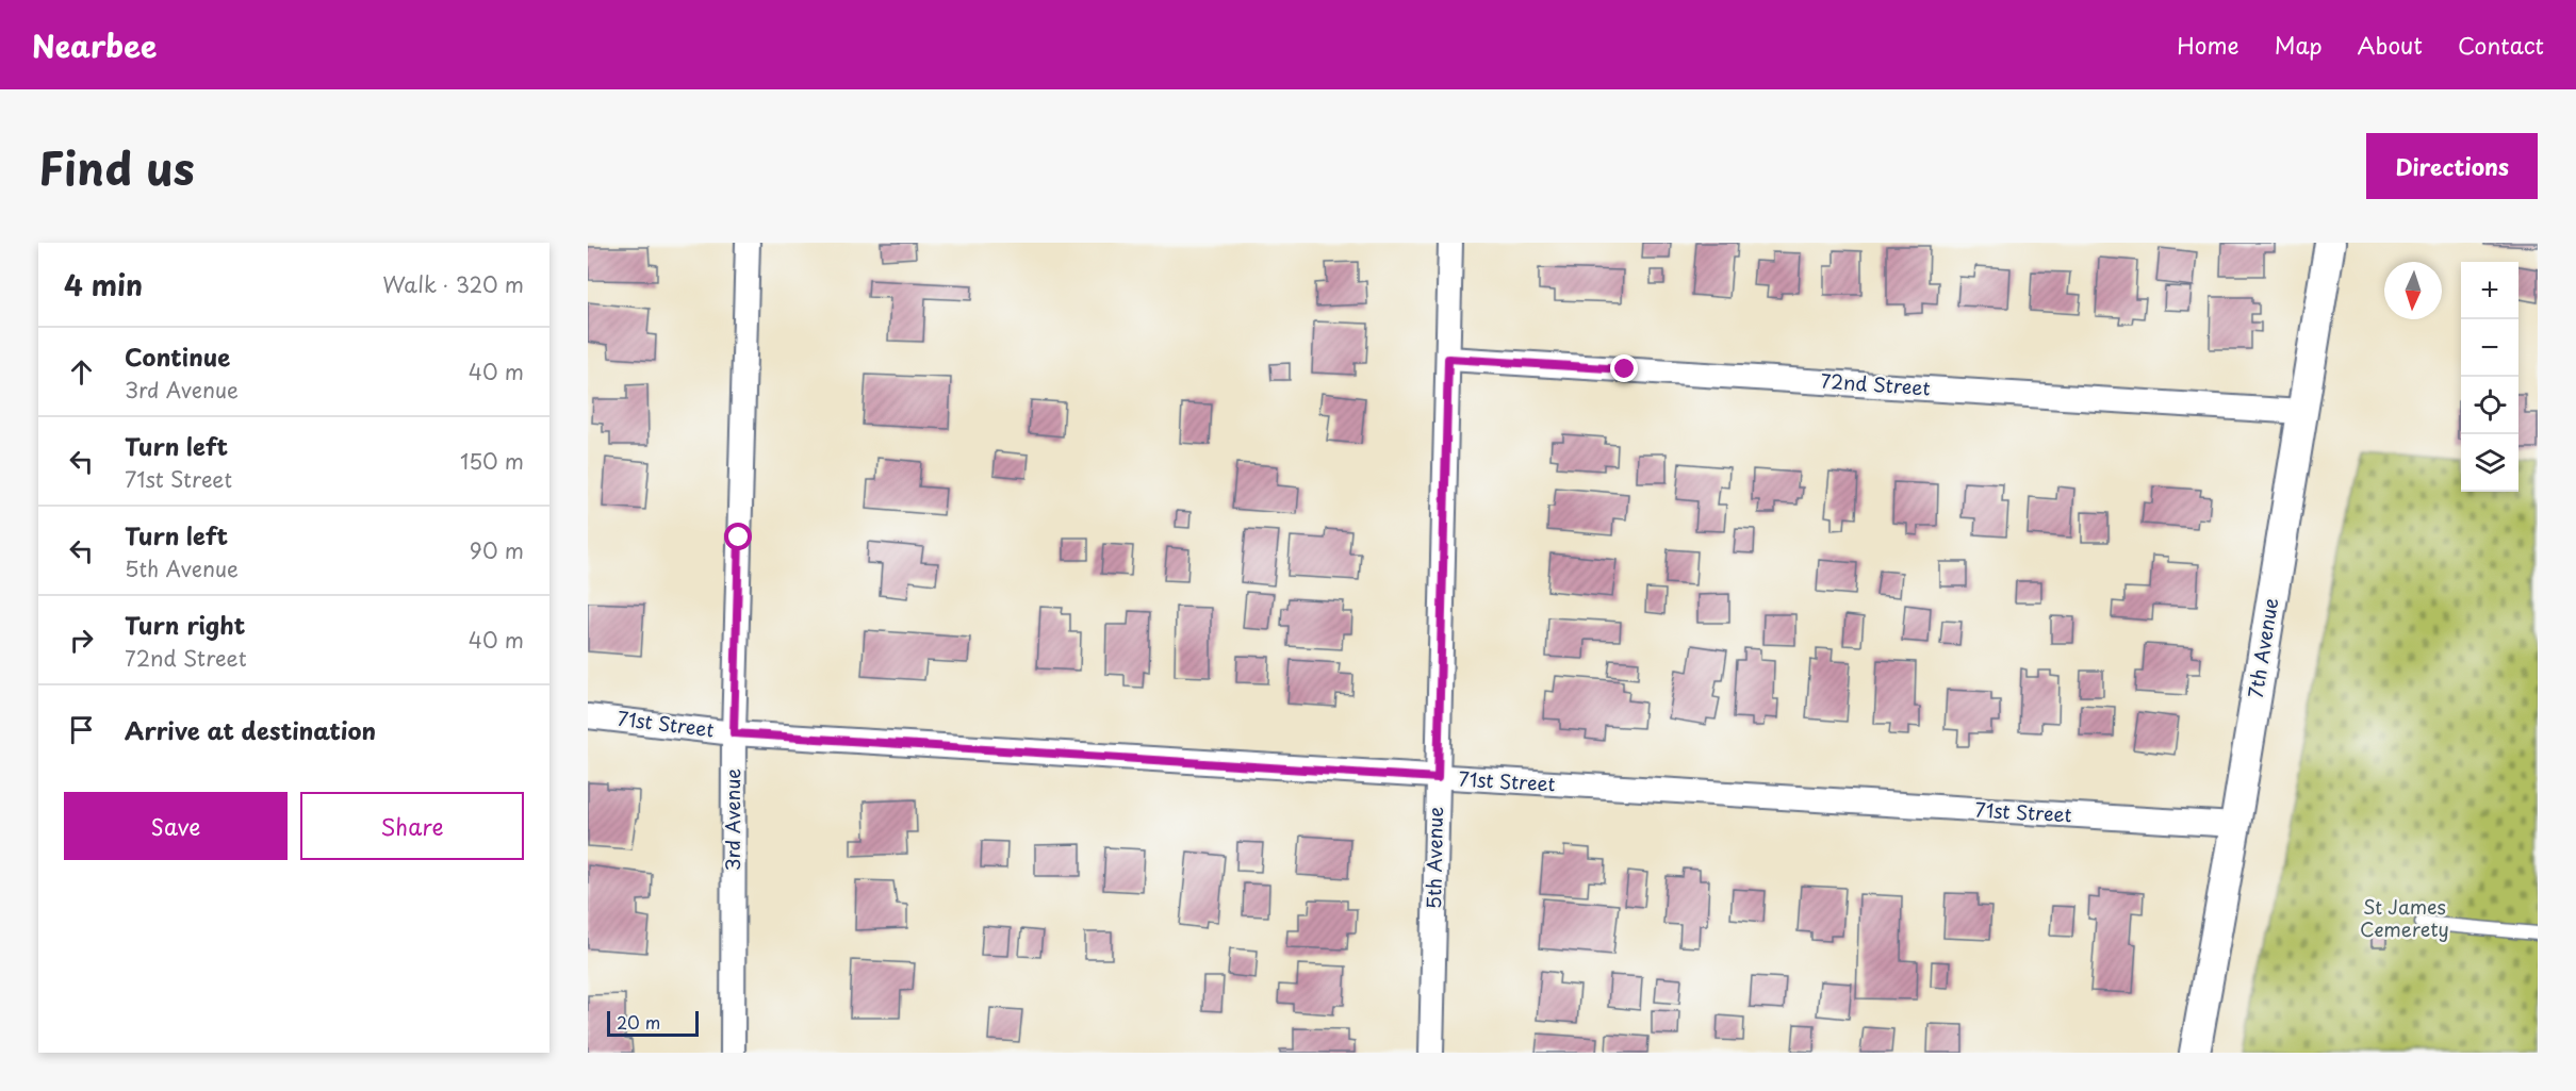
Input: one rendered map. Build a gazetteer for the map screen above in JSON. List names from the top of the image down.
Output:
{
  "streets": {
    "street": [
      "72nd Street",
      "7th Avenue",
      "71st Street",
      "3rd Avenue",
      "5th Avenue"
    ]
  },
  "crossings": [
    ["72nd Street", "7th Avenue"],
    ["72nd Street", "5th Avenue"],
    ["7th Avenue", "71st Street"],
    ["71st Street", "3rd Avenue"],
    ["71st Street", "5th Avenue"]
  ],
  "parks": ["St James Cemerety"],
  "scale_bar": "20 m",
  "north": "bottom",
  "page": {
    "header": "Nearbee",
    "nav": [
      "Home",
      "Map",
      "About",
      "Contact"
    ],
    "title": "Find us",
    "buttons": [
      "Directions",
      ["Save", "Share"]
    ],
    "heading": ["4 min", "Walk · 320 m"],
    "map_buttons": ["+", "−"],
    "list": [
      ["Continue", "3rd Avenue", "40 m"],
      ["Turn left", "71st Street", "150 m"],
      ["Turn left", "5th Avenue", "90 m"],
      ["Turn right", "72nd Street", "40 m"],
      "Arrive at destination"
    ],
    "scale": "20 m"
  }
}
